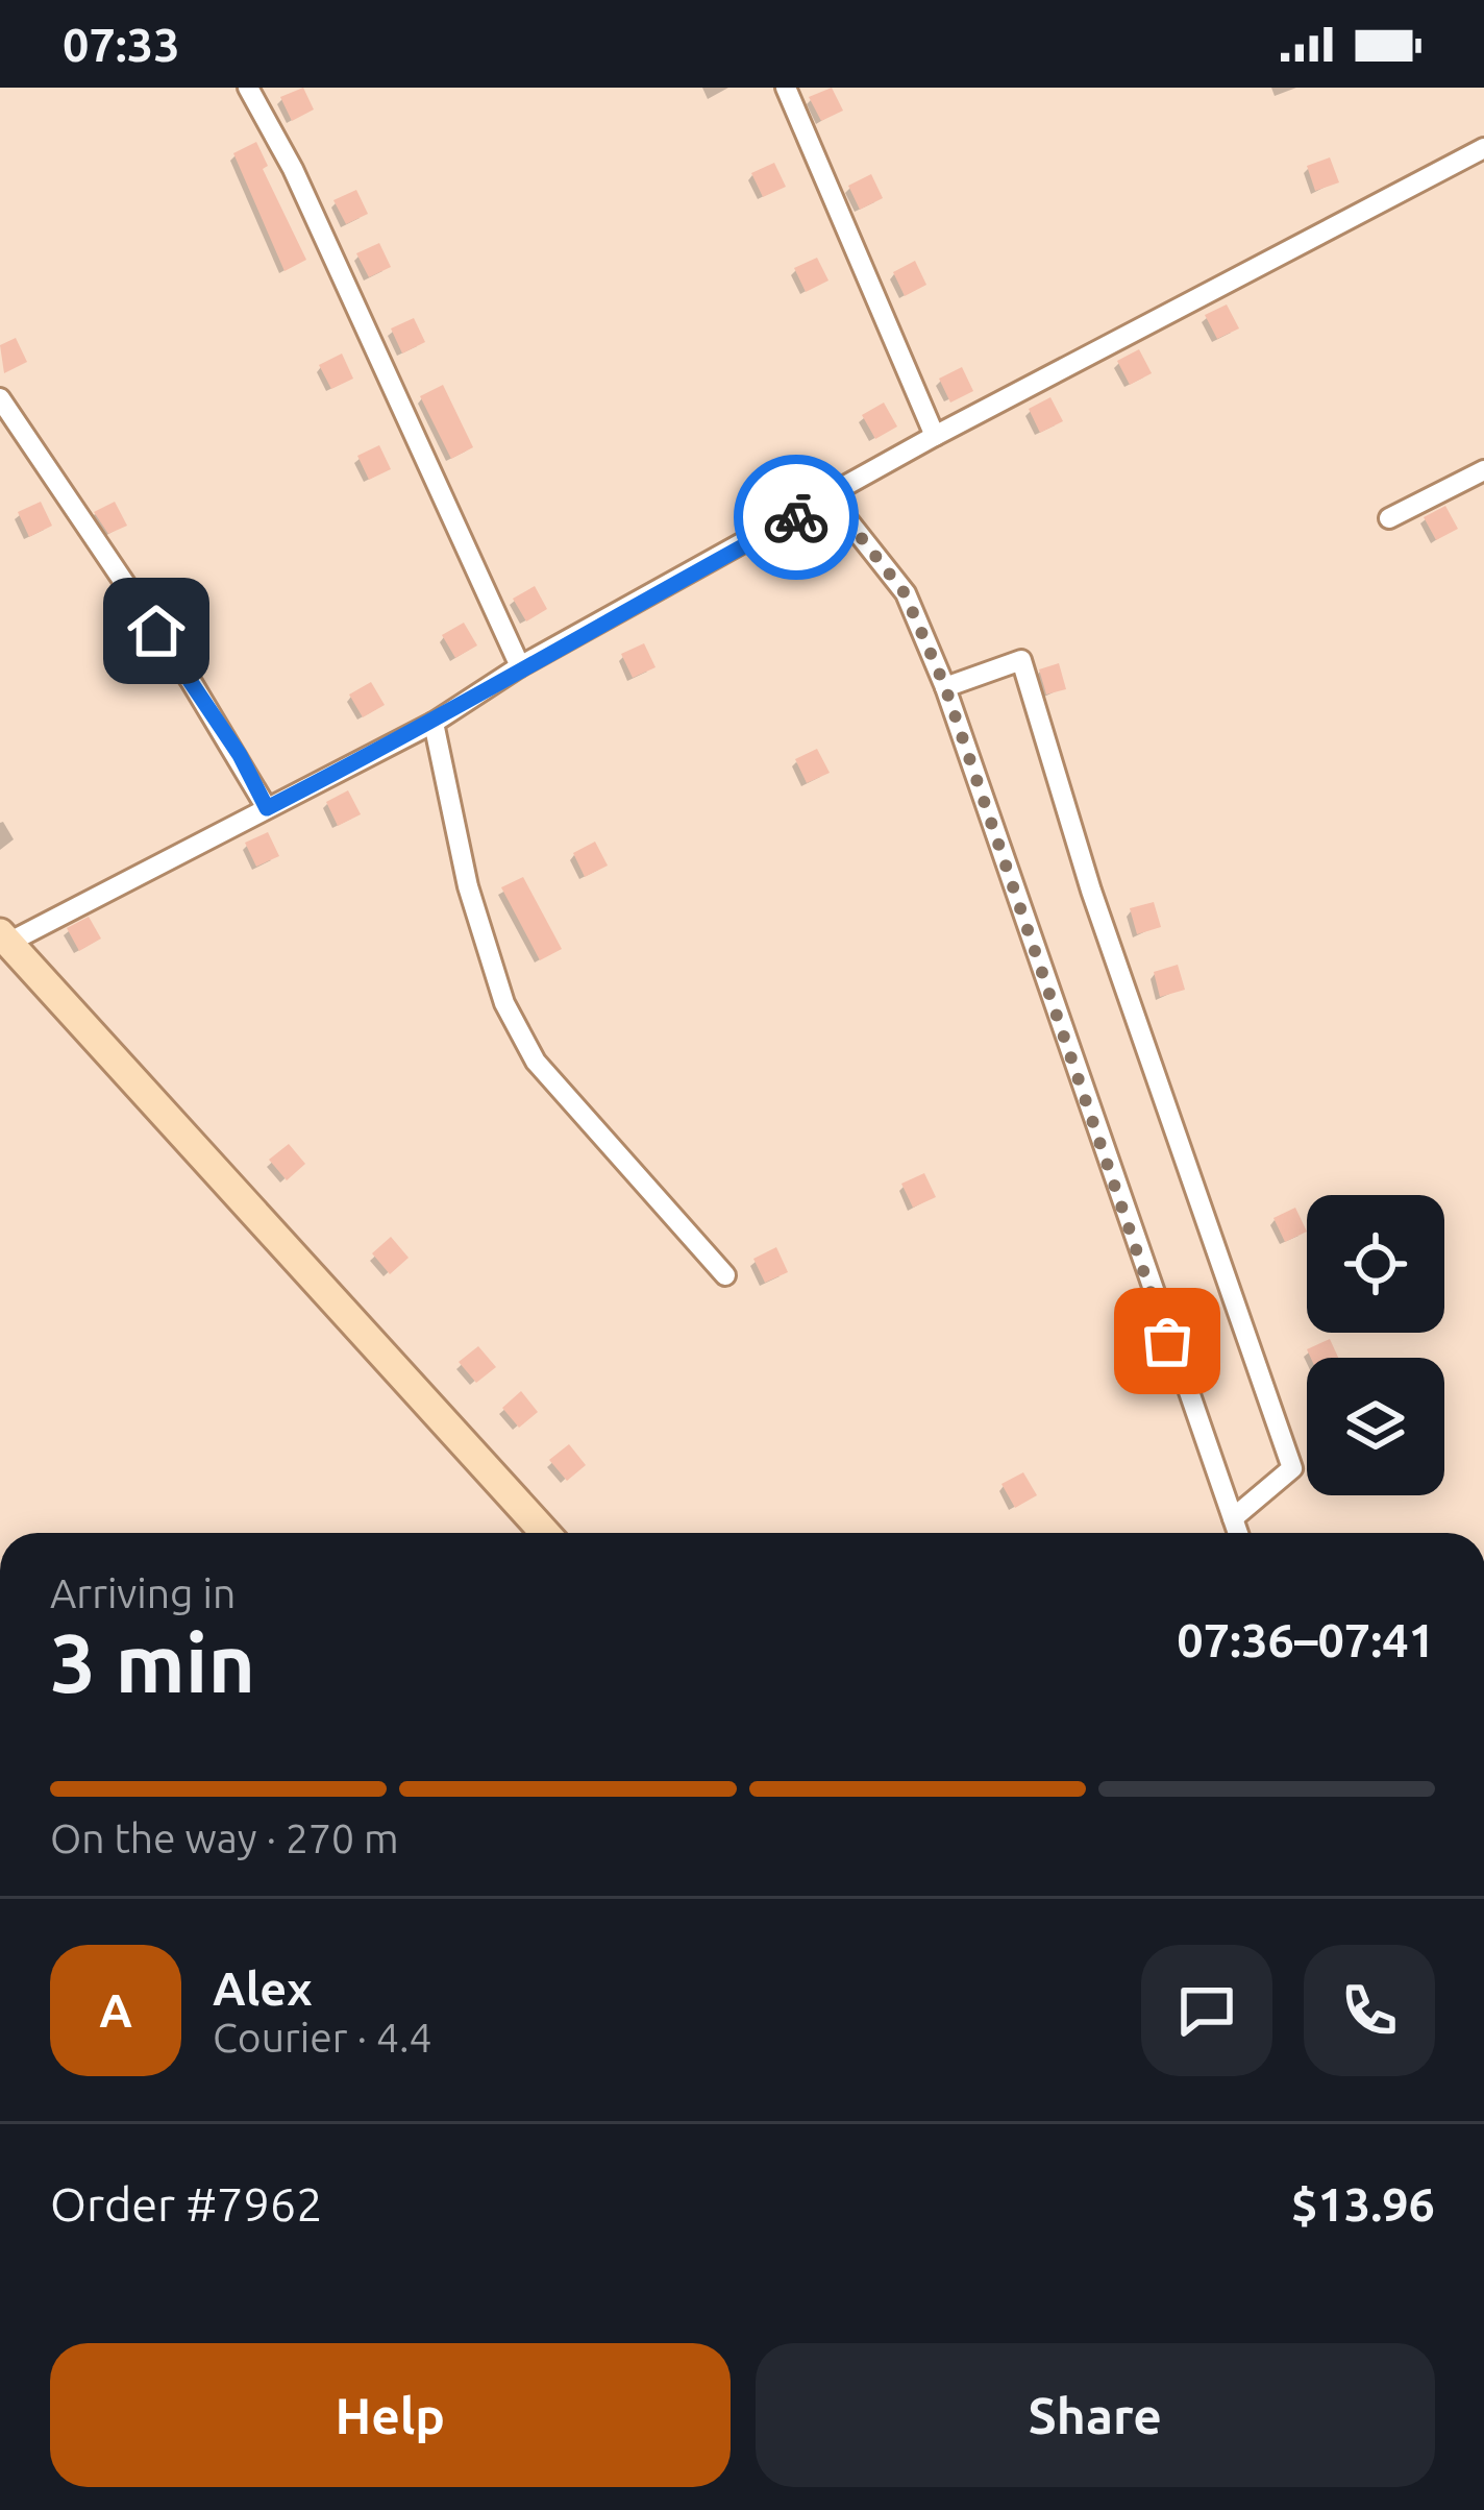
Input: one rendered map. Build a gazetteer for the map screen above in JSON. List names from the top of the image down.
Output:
{
  "page": {
    "status": "07:33",
    "heading": ["3 min", "Arriving in", "07:36–07:41"],
    "panel": [
      "Alex",
      "Courier · 4.4",
      "Order #7962",
      "$13.96"
    ],
    "bar": "On the way · 270 m",
    "round": "A",
    "buttons": ["Help", "Share"]
  }
}
